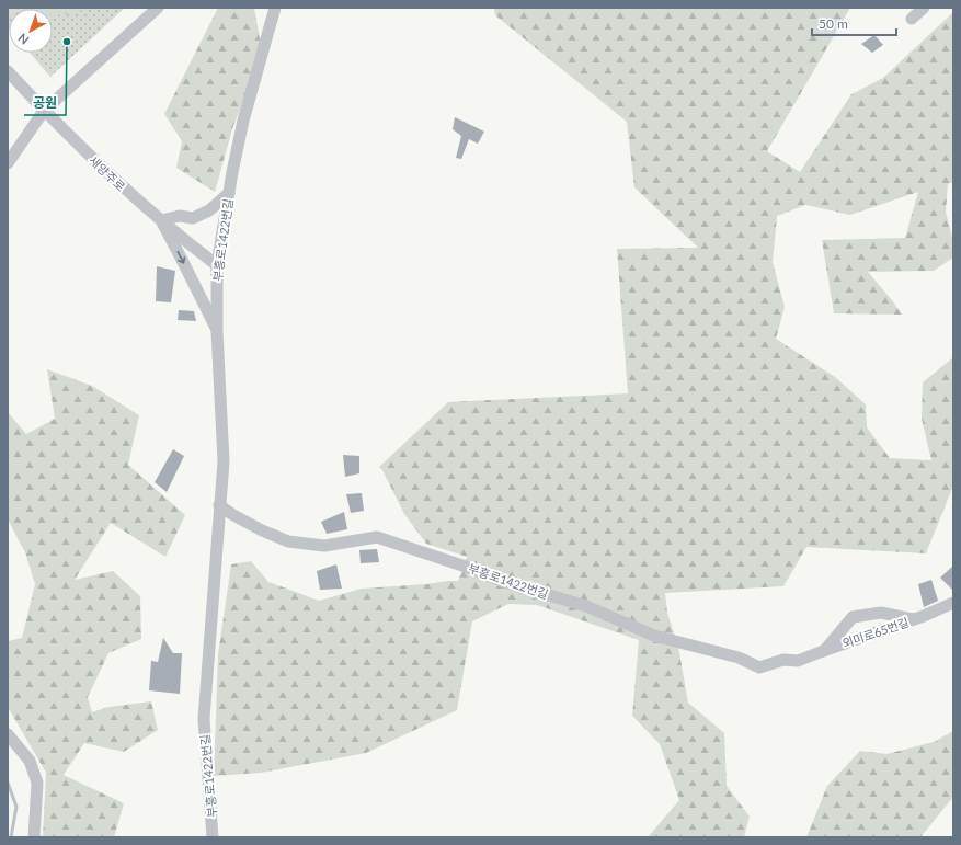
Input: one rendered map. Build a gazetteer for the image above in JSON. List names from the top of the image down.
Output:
{
  "streets": {
    "street": ["새양주로", "부흥로1422번길", "외미로65번길"]
  },
  "crossings": [
    ["새양주로", "부흥로1422번길"],
    ["부흥로1422번길", "외미로65번길"]
  ],
  "places": ["공원"],
  "scale_bar": "50 m",
  "north": "bottom left"
}
